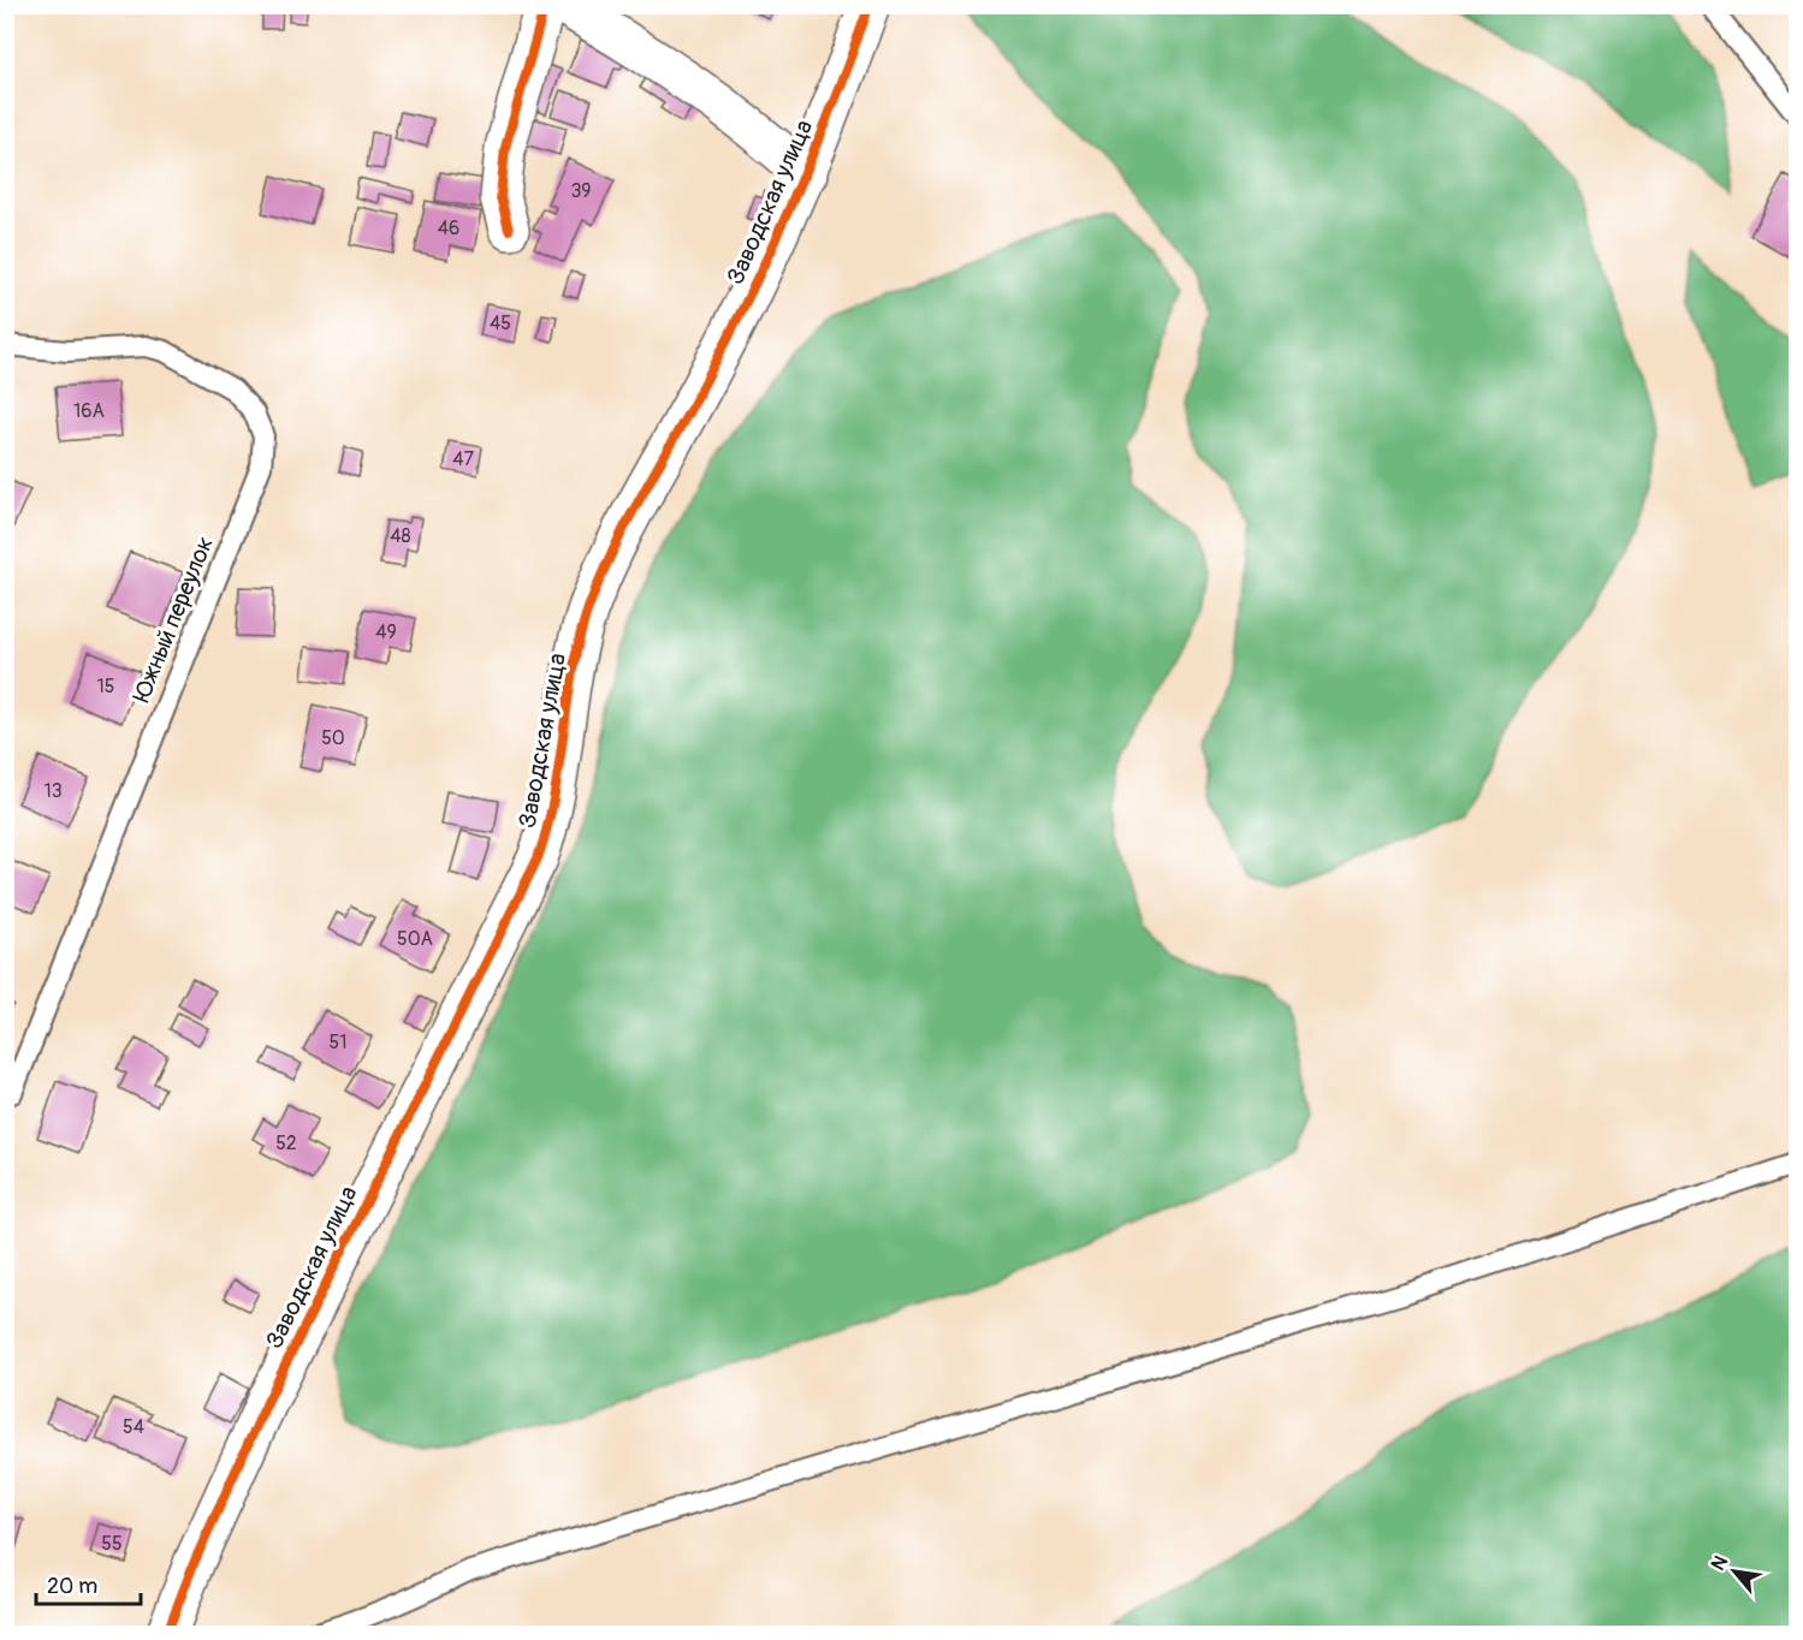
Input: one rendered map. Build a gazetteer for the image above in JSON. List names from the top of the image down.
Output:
{
  "streets": {
    "street": ["Заводская улица"],
    "lane": ["Южный переулок"]
  },
  "house_numbers": [
    "39",
    "46",
    "45",
    "16А",
    "47",
    "48",
    "49",
    "15",
    "50",
    "13",
    "50А",
    "51",
    "52",
    "54",
    "55"
  ],
  "scale_bar": "20 m",
  "north": "top left"
}
